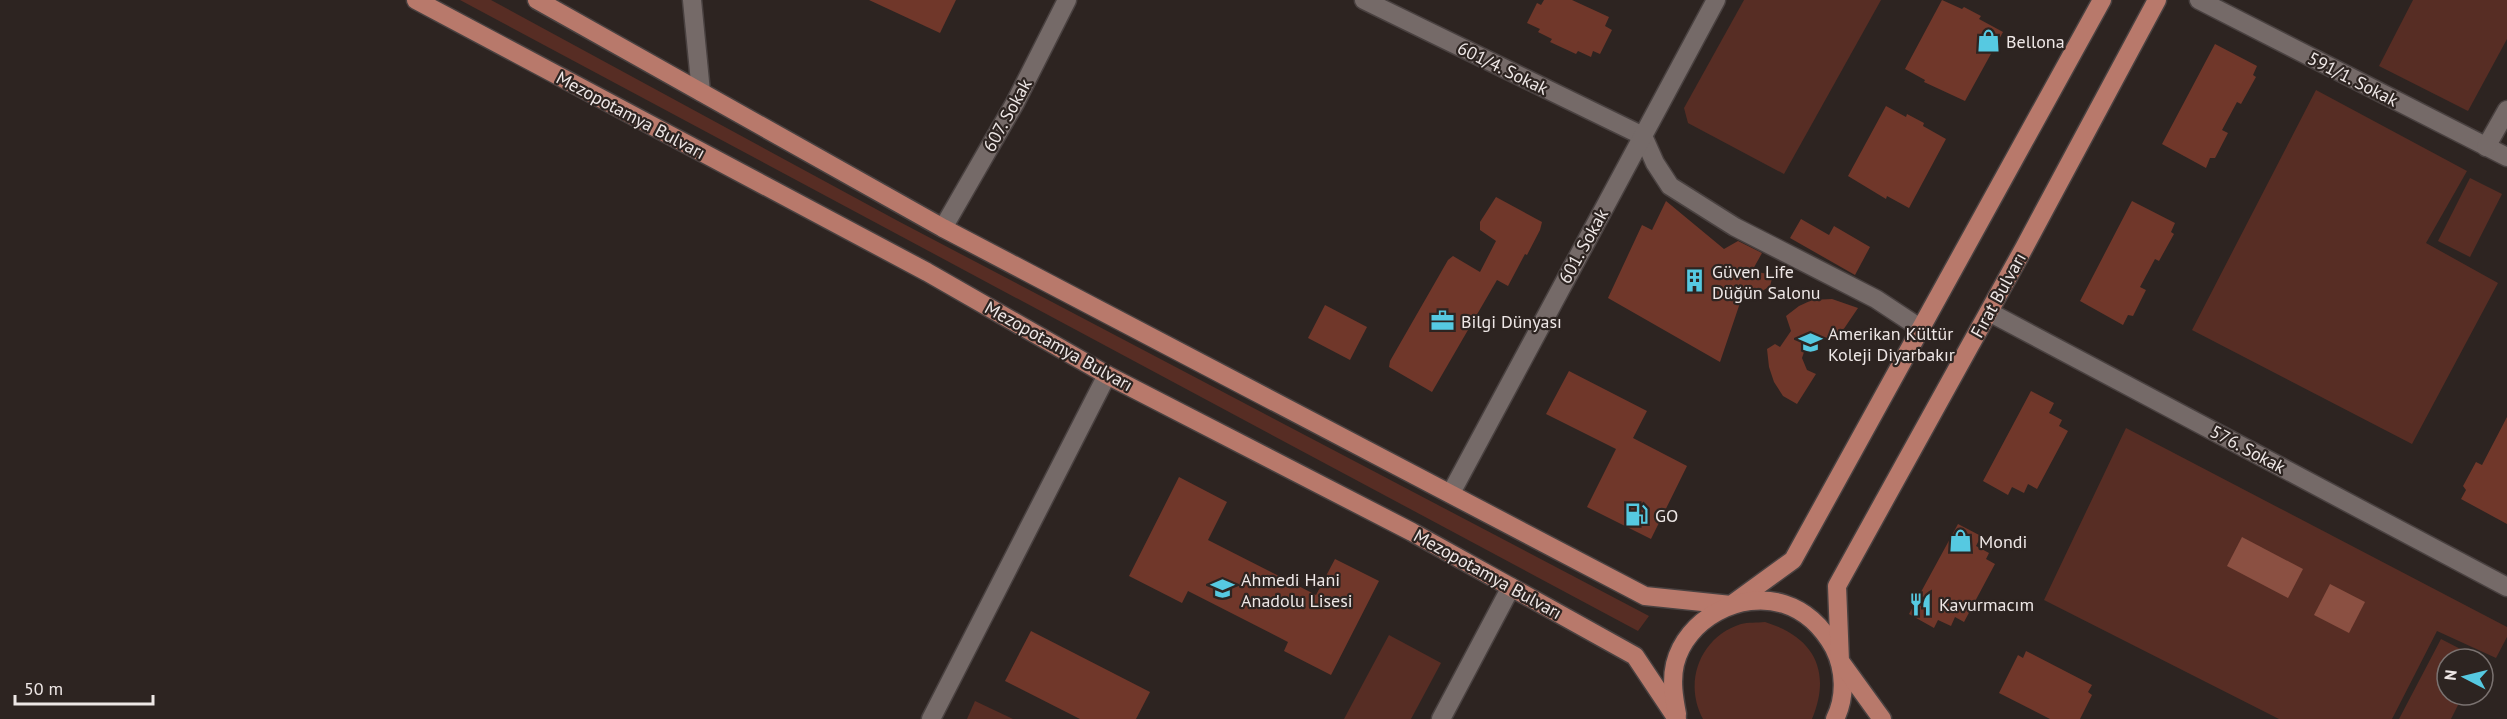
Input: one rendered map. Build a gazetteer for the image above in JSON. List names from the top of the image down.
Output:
{
  "streets": {
    "main road": ["Mezopotamya Bulvarı", "Fırat Bulvarı"],
    "street": [
      "601/4. Sokak",
      "591/1. Sokak",
      "607. Sokak",
      "601. Sokak",
      "576. Sokak"
    ]
  },
  "crossings": [
    ["601/4. Sokak", "601. Sokak"],
    ["Fırat Bulvarı", "576. Sokak"]
  ],
  "places": {
    "shop": ["Bellona", "Mondi"],
    "building": ["Güven Life Düğün Salonu"],
    "office": ["Bilgi Dünyası"],
    "school or university": ["Amerikan Kültür Koleji Diyarbakır", "Ahmedi Hani Anadolu Lisesi"],
    "fuel station": ["GO"],
    "restaurant": ["Kavurmacım"]
  },
  "scale_bar": "50 m",
  "north": "left"
}
